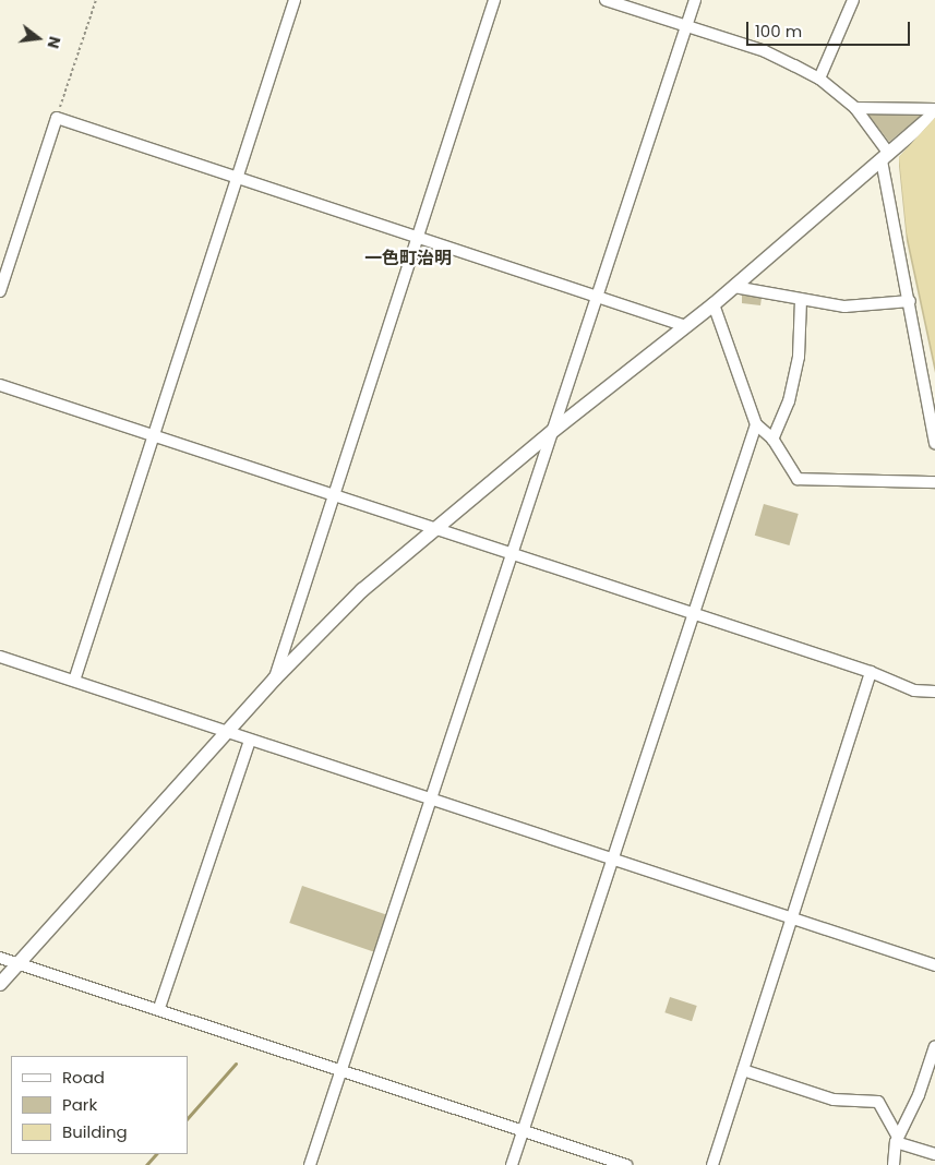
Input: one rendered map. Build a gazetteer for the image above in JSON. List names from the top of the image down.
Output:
{
  "districts": ["一色町治明"],
  "legend": ["Road", "Park", "Building"],
  "scale_bar": "100 m",
  "north": "right"
}
